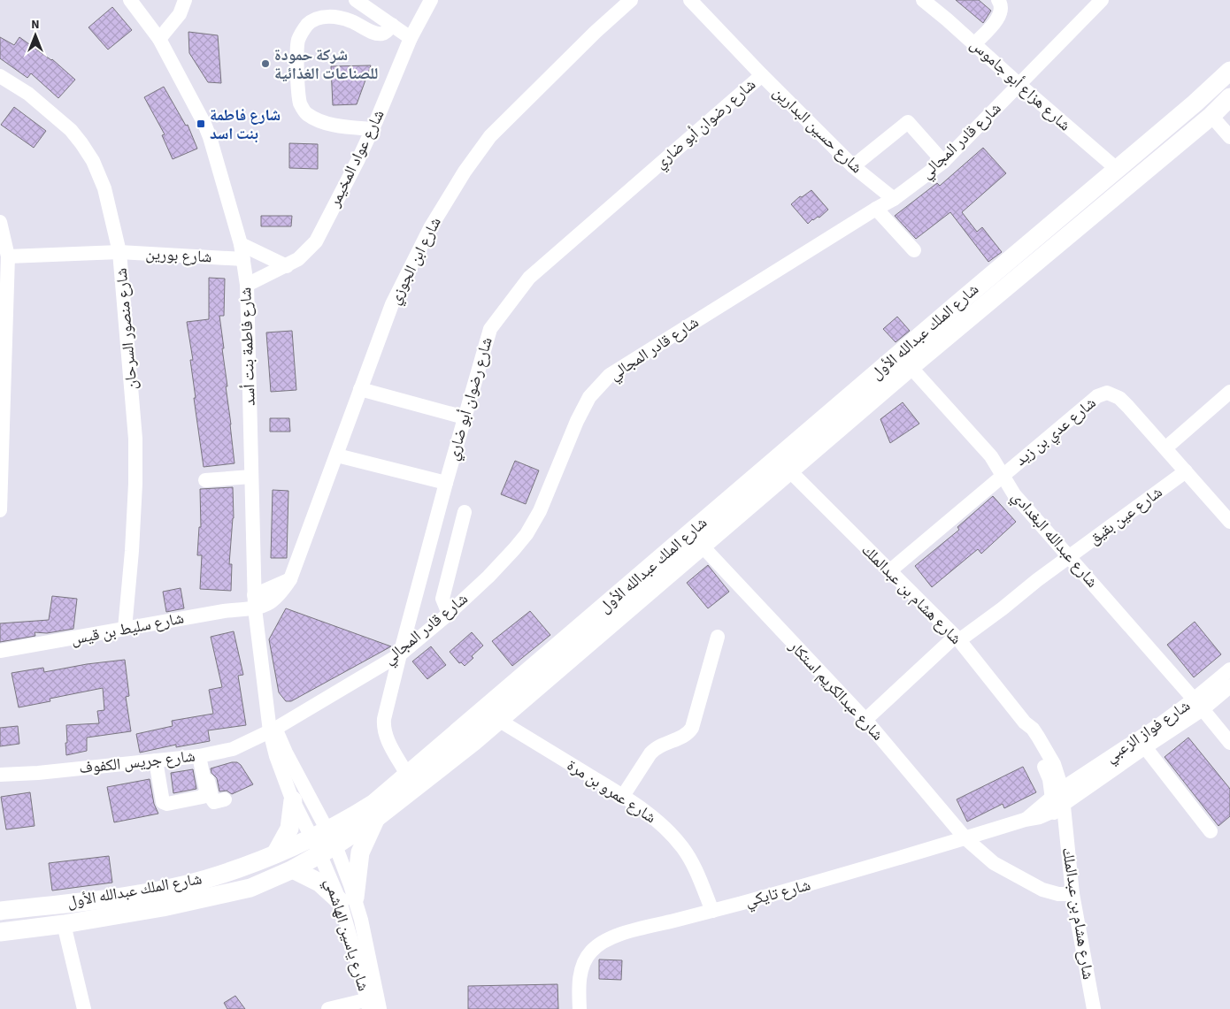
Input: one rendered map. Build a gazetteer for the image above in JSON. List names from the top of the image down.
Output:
{
  "streets": {
    "main road": ["شارع الملك عبدالله الأول"],
    "street": [
      "شارع هزاع أبو جاموس",
      "شارع رضوان أبو ضاري",
      "شارع حسين البدارين",
      "شارع قادر المجالي",
      "شارع عواد المخيمر",
      "شارع بورين",
      "شارع ابن الجوزي",
      "شارع منصور السرحان",
      "شارع فاطمة بنت أسد",
      "شارع عدي بن زيد",
      "شارع عين بقيق",
      "شارع عبدالله البغدادي",
      "شارع هشام بن عبدالملك",
      "شارع سليط بن قيس",
      "شارع عبدالكريم استكار",
      "شارع فواز الزعبي",
      "شارع جريس الكفوف",
      "شارع عمرو بن مرة",
      "شارع تايكي",
      "شارع ياسين الهاشمي"
    ]
  },
  "crossings": [
    ["شارع هزاع أبو جاموس", "شارع قادر المجالي"],
    ["شارع هزاع أبو جاموس", "شارع الملك عبدالله الأول"],
    ["شارع رضوان أبو ضاري", "شارع حسين البدارين"],
    ["شارع رضوان أبو ضاري", "شارع قادر المجالي"],
    ["شارع رضوان أبو ضاري", "شارع الملك عبدالله الأول"],
    ["شارع حسين البدارين", "شارع قادر المجالي"],
    ["شارع قادر المجالي", "شارع فاطمة بنت أسد"],
    ["شارع قادر المجالي", "شارع جريس الكفوف"],
    ["شارع عواد المخيمر", "شارع فاطمة بنت أسد"],
    ["شارع بورين", "شارع منصور السرحان"],
    ["شارع بورين", "شارع فاطمة بنت أسد"],
    ["شارع ابن الجوزي", "شارع فاطمة بنت أسد"],
    ["شارع ابن الجوزي", "شارع سليط بن قيس"],
    ["شارع منصور السرحان", "شارع سليط بن قيس"],
    ["شارع الملك عبدالله الأول", "شارع فاطمة بنت أسد"],
    ["شارع الملك عبدالله الأول", "شارع عبدالله البغدادي"],
    ["شارع الملك عبدالله الأول", "شارع هشام بن عبدالملك"],
    ["شارع الملك عبدالله الأول", "شارع عبدالكريم استكار"],
    ["شارع الملك عبدالله الأول", "شارع عمرو بن مرة"],
    ["شارع الملك عبدالله الأول", "شارع ياسين الهاشمي"],
    ["شارع فاطمة بنت أسد", "شارع سليط بن قيس"],
    ["شارع فاطمة بنت أسد", "شارع جريس الكفوف"],
    ["شارع فاطمة بنت أسد", "شارع ياسين الهاشمي"],
    ["شارع عدي بن زيد", "شارع عين بقيق"],
    ["شارع عدي بن زيد", "شارع عبدالله البغدادي"],
    ["شارع عدي بن زيد", "شارع هشام بن عبدالملك"],
    ["شارع عين بقيق", "شارع عبدالله البغدادي"],
    ["شارع عين بقيق", "شارع هشام بن عبدالملك"],
    ["شارع عين بقيق", "شارع عبدالكريم استكار"],
    ["شارع عبدالله البغدادي", "شارع فواز الزعبي"],
    ["شارع هشام بن عبدالملك", "شارع عبدالكريم استكار"],
    ["شارع هشام بن عبدالملك", "شارع فواز الزعبي"],
    ["شارع هشام بن عبدالملك", "شارع تايكي"],
    ["شارع عبدالكريم استكار", "شارع تايكي"],
    ["شارع فواز الزعبي", "شارع تايكي"],
    ["شارع عمرو بن مرة", "شارع تايكي"]
  ],
  "places": {
    "other": ["شركة حمودة للصناعات الغذائية"],
    "transit": ["شارع فاطمة بنت اسد"]
  },
  "north": "top"
}
